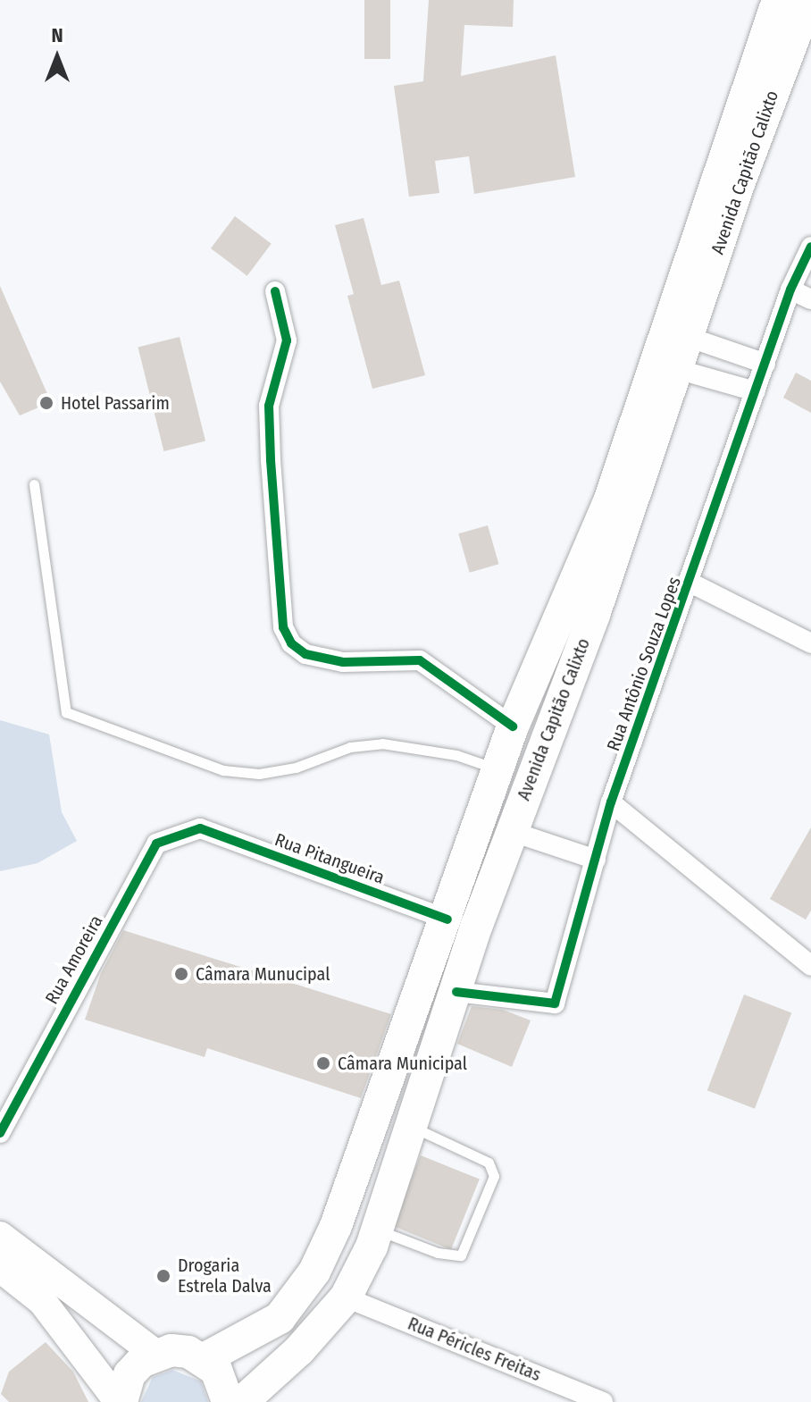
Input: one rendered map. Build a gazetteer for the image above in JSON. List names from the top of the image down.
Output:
{
  "streets": {
    "main road": ["Avenida Capitão Calixto"],
    "street": [
      "Rua Antônio Souza Lopes",
      "Rua Pitangueira",
      "Rua Amoreira",
      "Rua Péricles Freitas"
    ]
  },
  "crossings": [
    ["Avenida Capitão Calixto", "Rua Antônio Souza Lopes"],
    ["Avenida Capitão Calixto", "Rua Pitangueira"],
    ["Avenida Capitão Calixto", "Rua Péricles Freitas"],
    ["Rua Pitangueira", "Rua Amoreira"]
  ],
  "places": [
    "Hotel Passarim",
    "Câmara Munucipal",
    "Câmara Municipal",
    "Drogaria Estrela Dalva"
  ],
  "north": "top"
}
